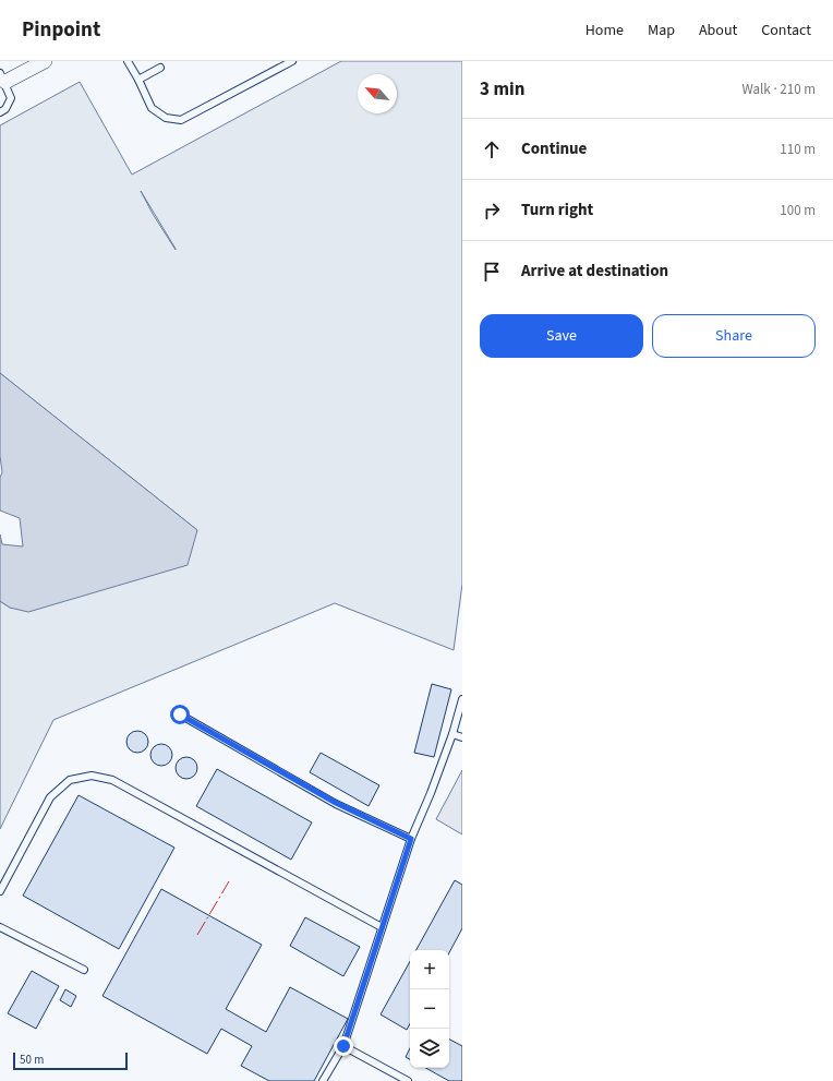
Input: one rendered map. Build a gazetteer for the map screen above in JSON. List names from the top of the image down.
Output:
{
  "scale_bar": "50 m",
  "north": "top left",
  "page": {
    "header": "Pinpoint",
    "nav": [
      "Home",
      "Map",
      "About",
      "Contact"
    ],
    "heading": ["3 min", "Walk · 210 m"],
    "list": [
      ["Continue", "110 m"],
      ["Turn right", "100 m"],
      "Arrive at destination"
    ],
    "buttons": ["Save", "Share"],
    "map_buttons": ["+", "−"],
    "scale": "50 m"
  }
}
